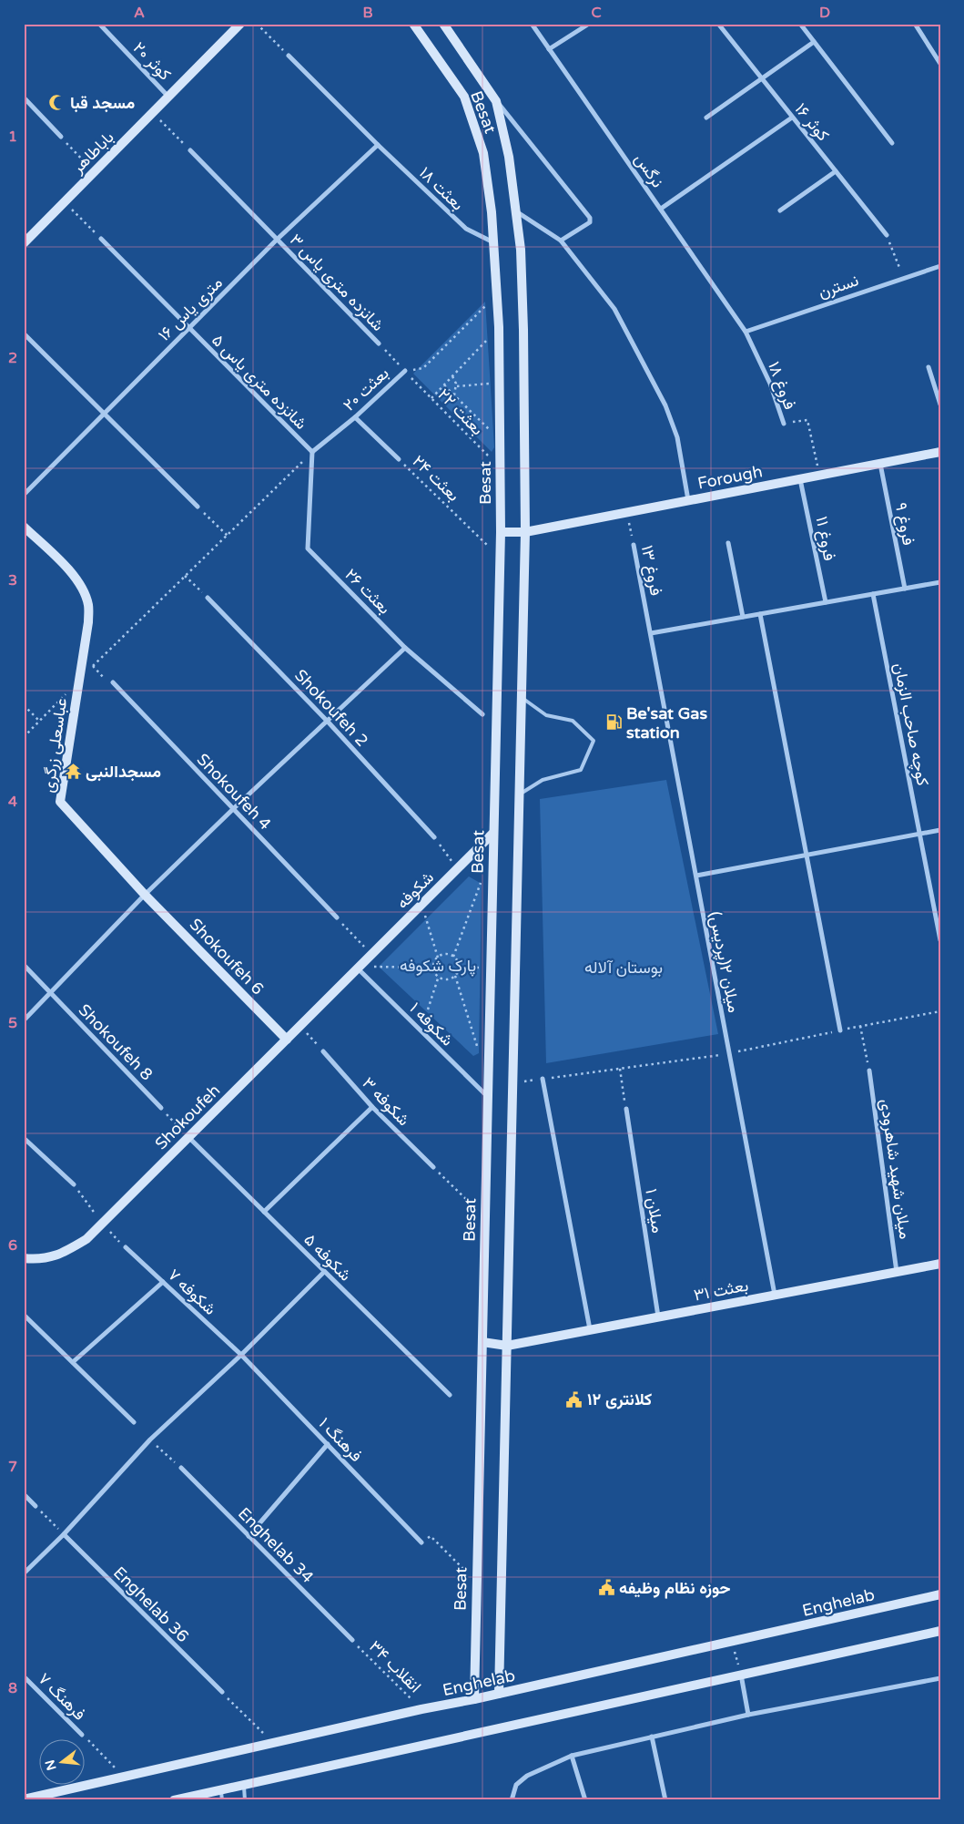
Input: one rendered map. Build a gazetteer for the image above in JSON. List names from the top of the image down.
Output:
{
  "streets": {
    "main road": [
      "Besat",
      "باباطاهر",
      "Forough",
      "عباسعلی زرگری",
      "شکوفه",
      "Shokoufeh 6",
      "Shokoufeh",
      "بعثت ۳۱",
      "Enghelab"
    ],
    "street": [
      "کوثر ۲۰",
      "کوثر ۱۶",
      "نرگس",
      "بعثت ۱۸",
      "شانزده متری یاس ۳",
      "نسترن",
      "۱۶ متری یاس",
      "شانزده متری یاس ۵",
      "فروغ ۱۸",
      "بعثت ۲۰",
      "بعثت ۲۴",
      "فروغ ۹",
      "فروغ ۱۱",
      "فروغ ۱۳",
      "بعثت ۲۶",
      "Shokoufeh 2",
      "کوچه صاحب الزمان",
      "Shokoufeh 4",
      "میلان ۲(پردیس)",
      "شکوفه ۱",
      "Shokoufeh 8",
      "شکوفه ۳",
      "میلان شهید شاهرودی",
      "میلان ۱",
      "شکوفه ۵",
      "شکوفه ۷",
      "فرهنگ ۱",
      "Enghelab 34",
      "Enghelab 36",
      "فرهنگ ۷"
    ],
    "path": ["بعثت ۲۲", "انقلاب ۳۴"]
  },
  "crossings": [
    ["کوثر ۲۰", "باباطاهر"],
    ["Besat", "بعثت ۱۸"],
    ["Besat", "بعثت ۲۰"],
    ["Besat", "بعثت ۲۲"],
    ["Besat", "Forough"],
    ["Besat", "بعثت ۲۴"],
    ["Besat", "شکوفه"],
    ["Besat", "شکوفه ۱"],
    ["Besat", "بعثت ۳۱"],
    ["Besat", "Enghelab"],
    ["نرگس", "نسترن"],
    ["نرگس", "فروغ ۱۸"],
    ["بعثت ۱۸", "۱۶ متری یاس"],
    ["شانزده متری یاس ۳", "۱۶ متری یاس"],
    ["شانزده متری یاس ۳", "بعثت ۲۲"],
    ["نسترن", "فروغ ۱۸"],
    ["۱۶ متری یاس", "شانزده متری یاس ۵"],
    ["شانزده متری یاس ۵", "بعثت ۲۰"],
    ["شانزده متری یاس ۵", "بعثت ۲۶"],
    ["فروغ ۱۸", "Forough"],
    ["بعثت ۲۰", "بعثت ۲۲"],
    ["بعثت ۲۰", "بعثت ۲۴"],
    ["بعثت ۲۰", "بعثت ۲۶"],
    ["Forough", "فروغ ۹"],
    ["Forough", "فروغ ۱۱"],
    ["Forough", "فروغ ۱۳"],
    ["فروغ ۱۳", "میلان ۲(پردیس)"],
    ["عباسعلی زرگری", "Shokoufeh 6"],
    ["شکوفه", "شکوفه ۱"],
    ["شکوفه", "Shokoufeh"],
    ["Shokoufeh 6", "Shokoufeh"],
    ["میلان ۲(پردیس)", "بعثت ۳۱"],
    ["شکوفه ۱", "Shokoufeh"],
    ["Shokoufeh", "شکوفه ۵"],
    ["میلان شهید شاهرودی", "بعثت ۳۱"],
    ["میلان ۱", "بعثت ۳۱"],
    ["شکوفه ۷", "فرهنگ ۱"],
    ["Enghelab 34", "انقلاب ۳۴"],
    ["Enghelab", "انقلاب ۳۴"]
  ],
  "parks": ["پارک شکوفه", "بوستان آلاله"],
  "places": {
    "mosque": ["مسجد قبا"],
    "fuel station": ["Be'sat Gas station"],
    "temple": ["مسجدالنبی"],
    "public building": ["کلانتری ۱۲", "حوزه نظام وظیفه"]
  },
  "north": "left",
  "grid": {
    "columns": [
      "A",
      "B",
      "C",
      "D"
    ],
    "rows": [
      "1",
      "2",
      "3",
      "4",
      "5",
      "6",
      "7",
      "8"
    ]
  }
}
